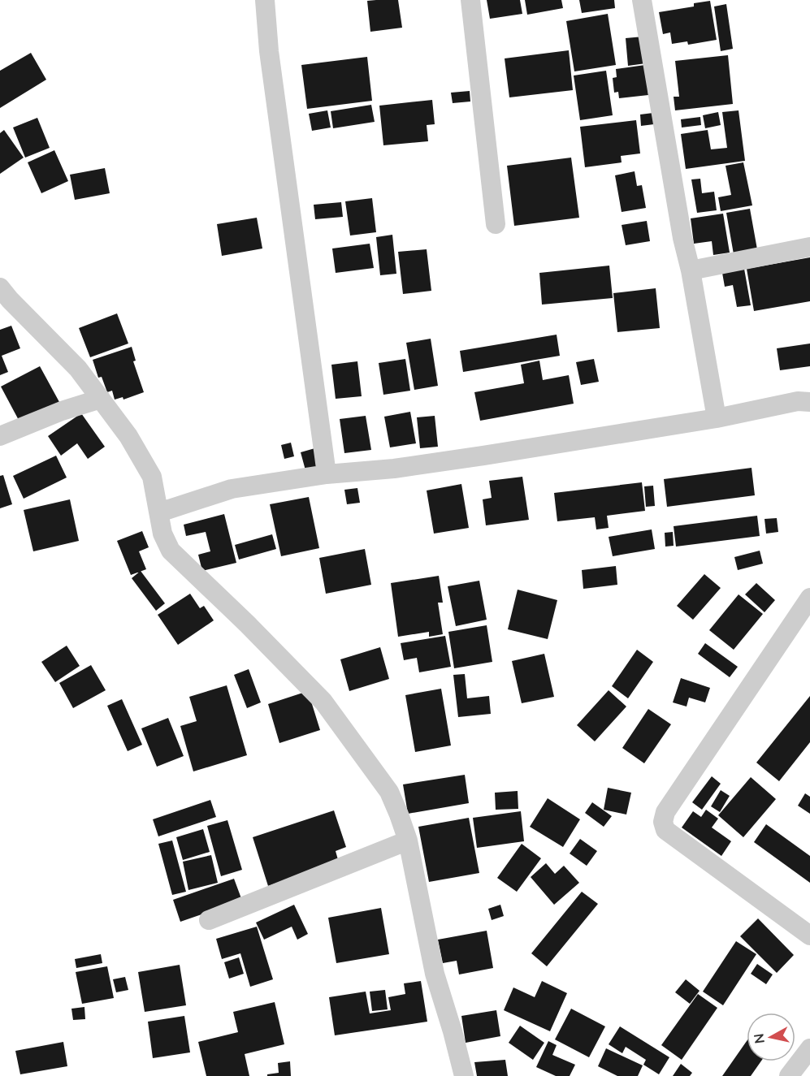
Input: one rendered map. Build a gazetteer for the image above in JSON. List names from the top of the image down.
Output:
{
  "north": "left"
}
